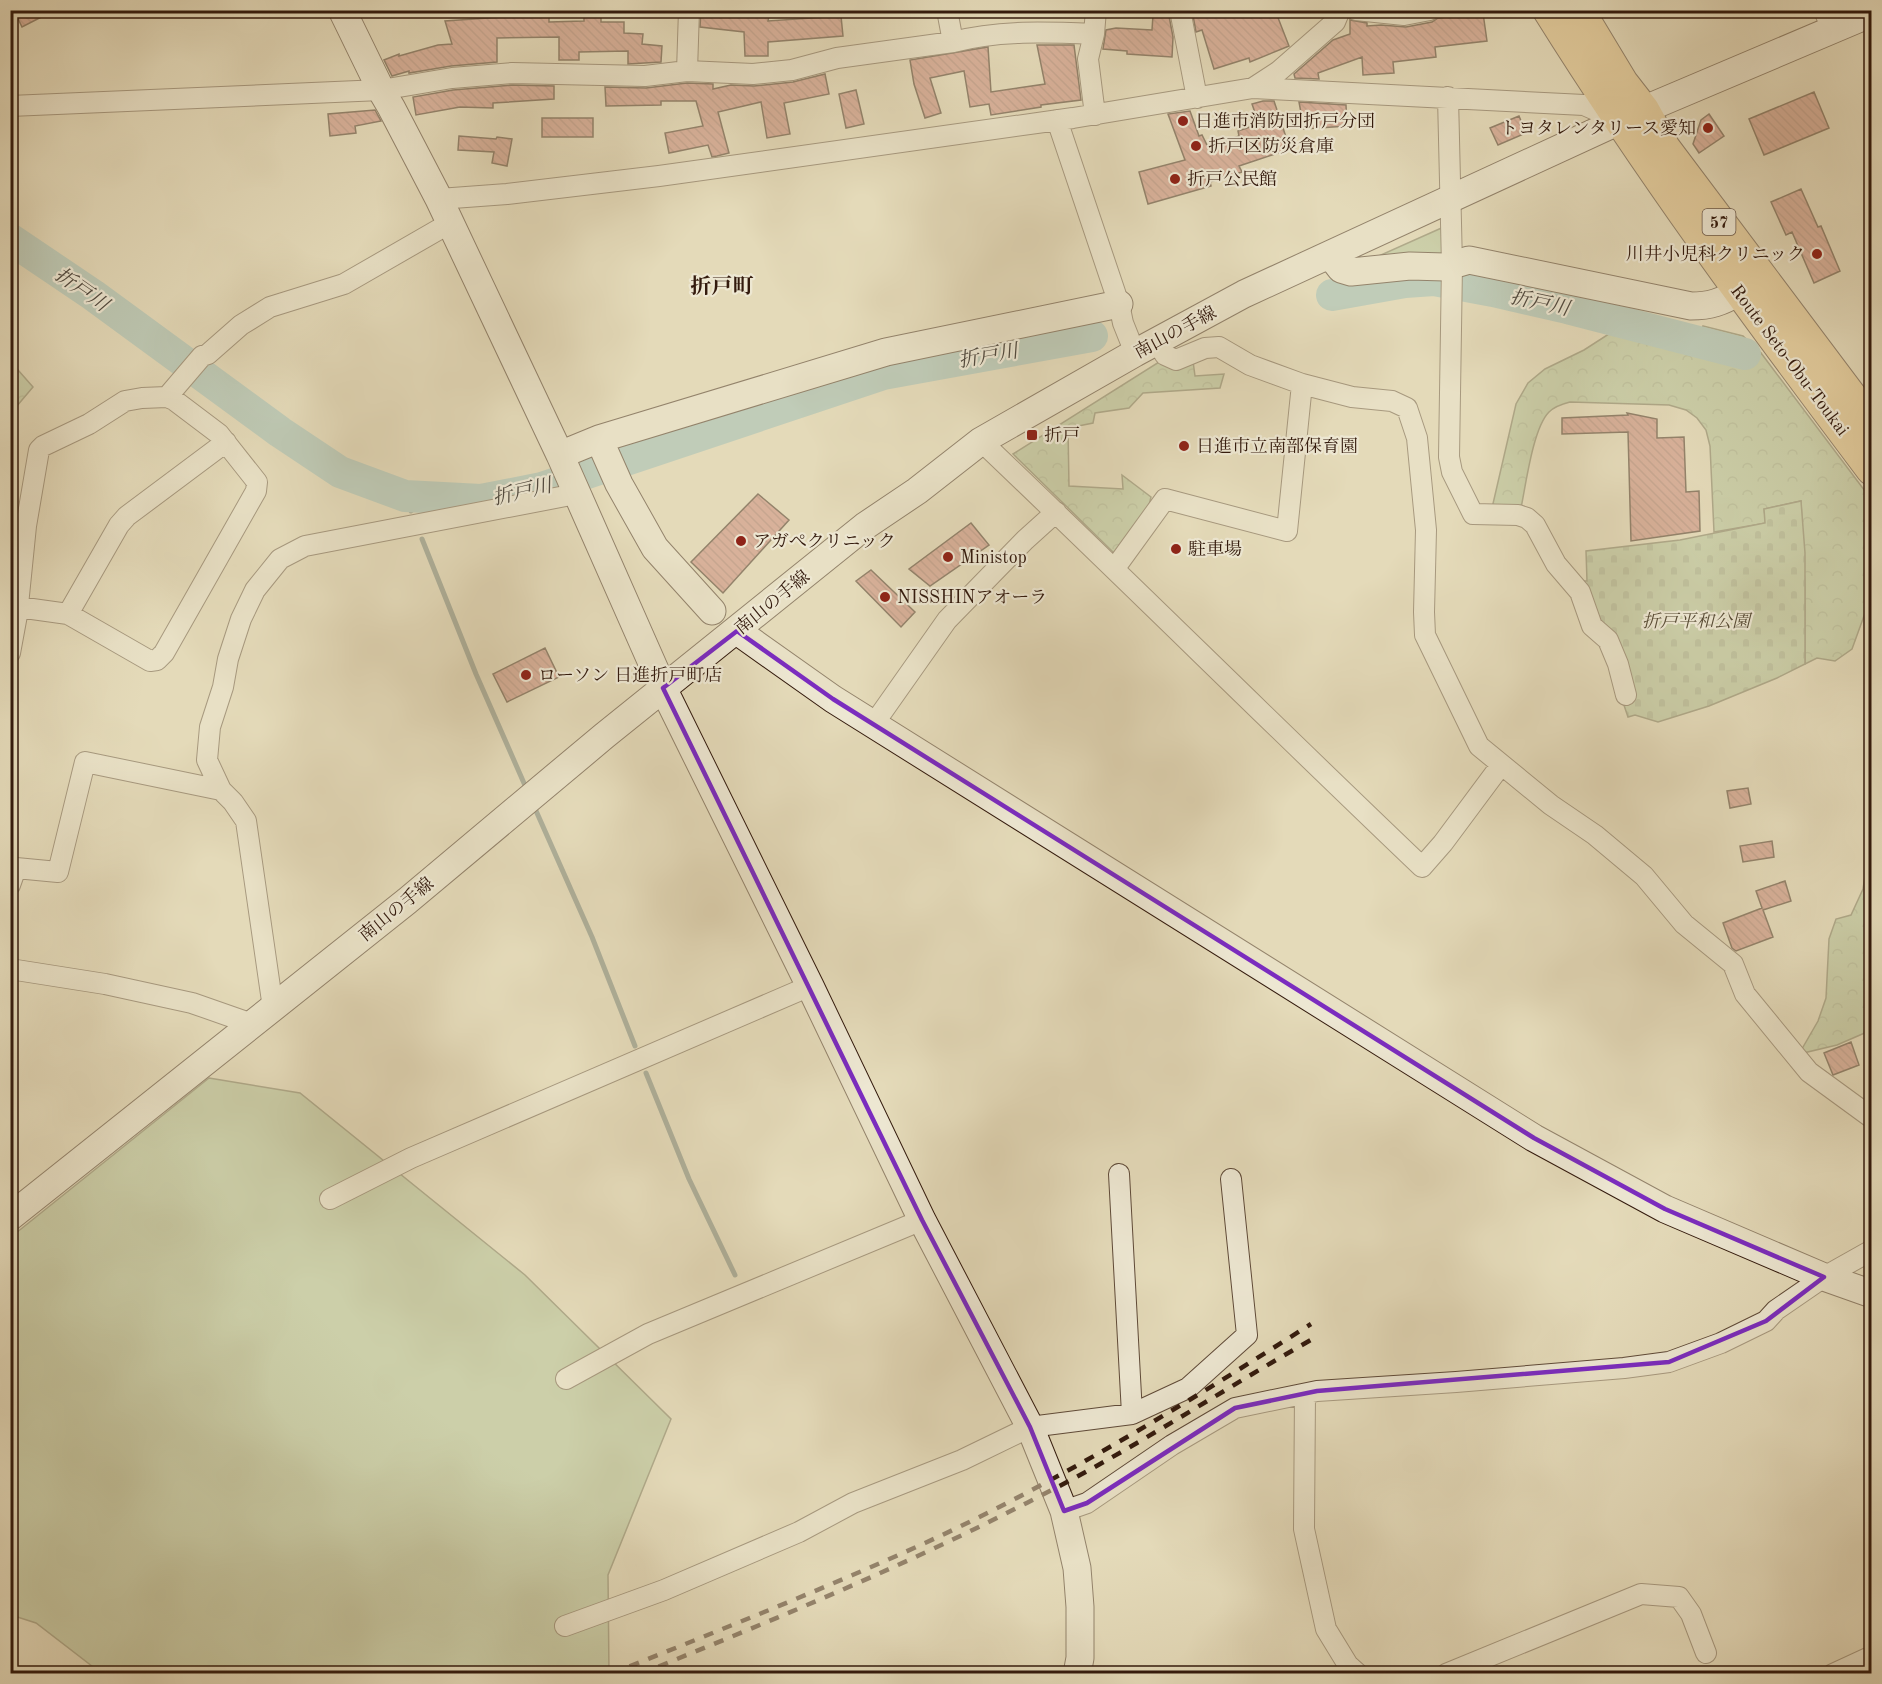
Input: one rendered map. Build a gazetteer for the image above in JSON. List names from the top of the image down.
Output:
{
  "streets": {
    "main road": ["57", "Route Seto-Obu-Toukai"],
    "street": ["南山の手線"]
  },
  "crossings": [
    ["南山の手線", "Route Seto-Obu-Toukai"]
  ],
  "districts": ["折戸町"],
  "water": ["折戸川"],
  "parks": ["折戸平和公園"],
  "places": {
    "other": [
      "日進市消防団折戸分団",
      "トヨタレンタリース愛知",
      "折戸区防災倉庫",
      "折戸公民館",
      "川井小児科クリニック",
      "日進市立南部保育園",
      "アガぺクリニック",
      "駐車場",
      "Ministop",
      "NISSHINアオーラ",
      "ローソン 日進折戸町店"
    ],
    "transit": ["折戸"]
  }
}
